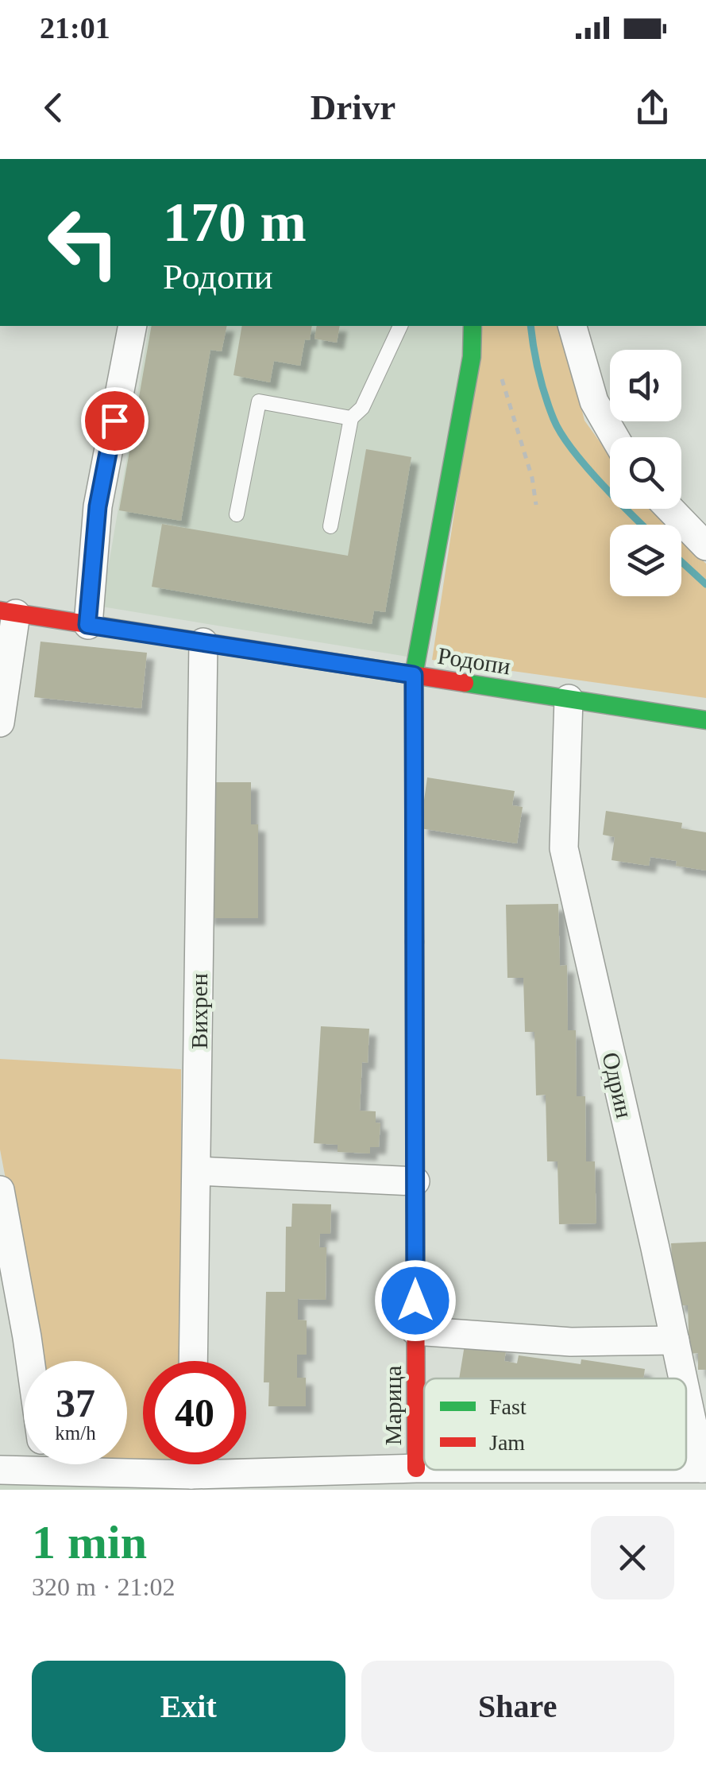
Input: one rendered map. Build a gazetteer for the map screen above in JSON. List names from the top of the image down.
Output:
{
  "streets": {
    "street": [
      "Родопи",
      "Вихрен",
      "Одрин",
      "Марица"
    ]
  },
  "crossings": [
    ["Родопи", "Вихрен"],
    ["Родопи", "Одрин"],
    ["Родопи", "Марица"]
  ],
  "legend": ["Fast", "Jam"],
  "page": {
    "status": "21:01",
    "header": "Drivr",
    "turn": ["170 m", "Родопи"],
    "speed": "37 km/h",
    "limit": "40",
    "heading": ["1 min", "320 m · 21:02"],
    "buttons": ["Exit", "Share"]
  }
}
